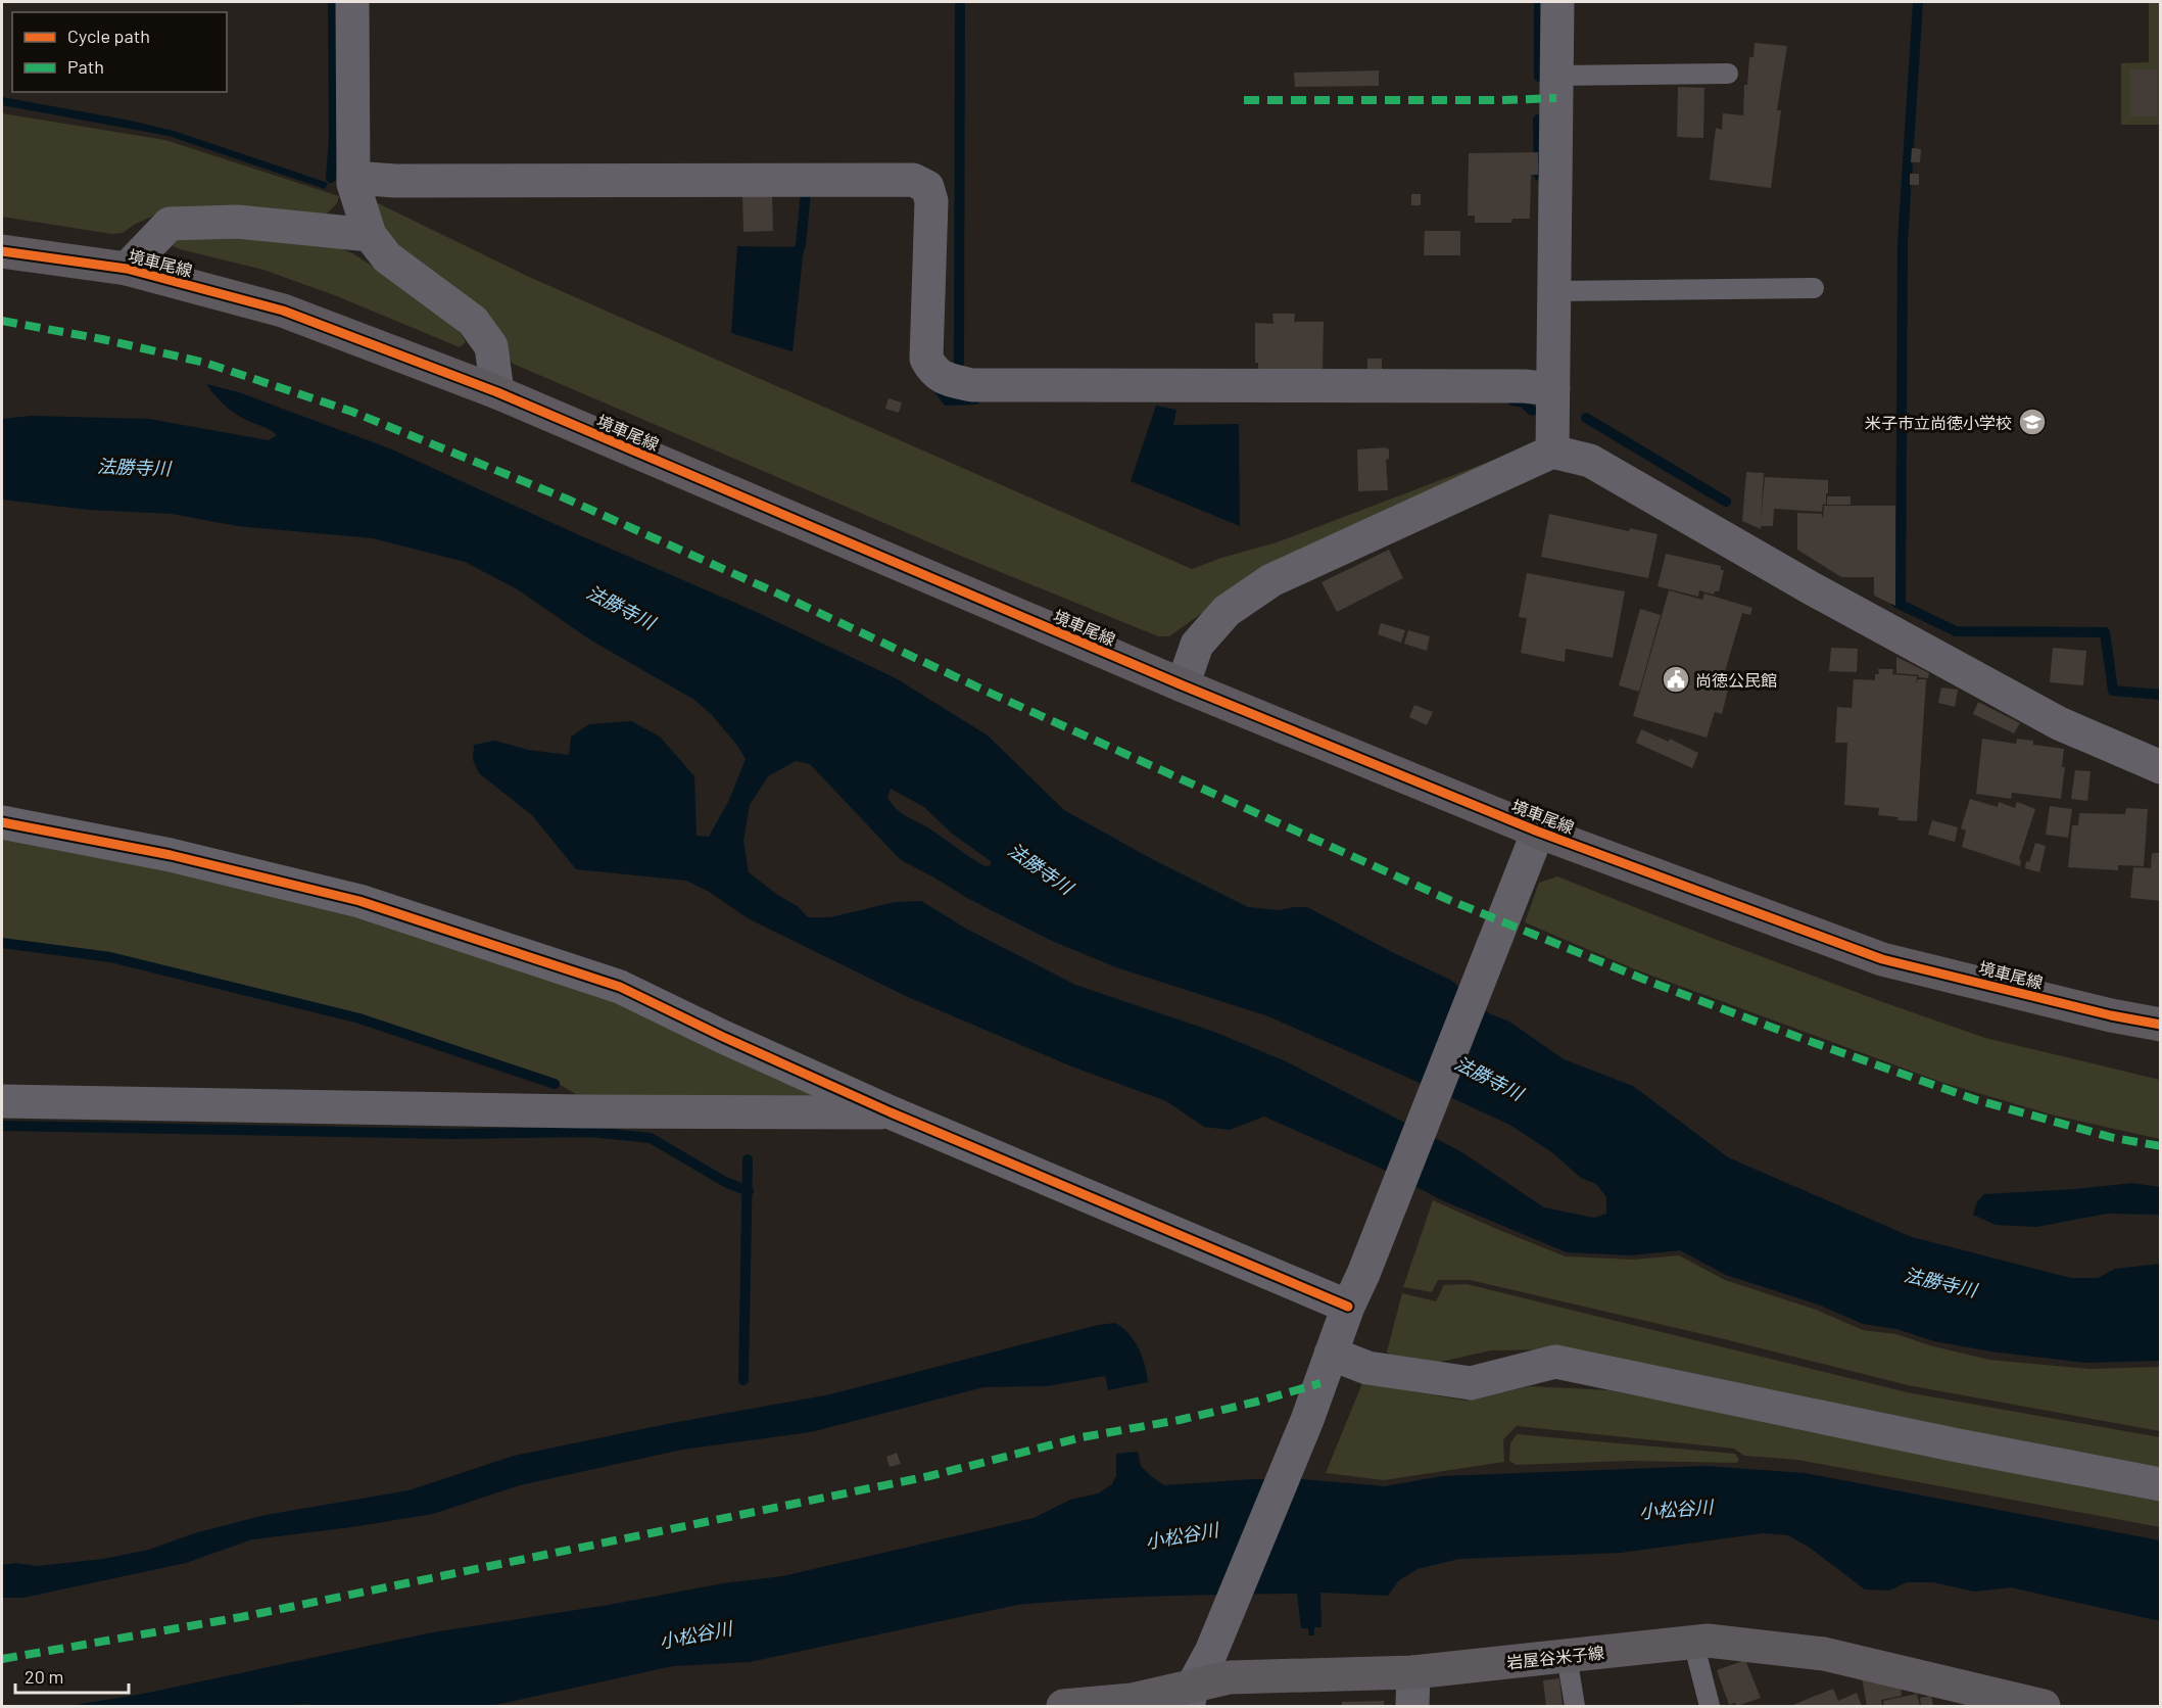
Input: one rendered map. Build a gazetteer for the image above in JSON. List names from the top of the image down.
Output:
{
  "streets": {
    "main road": ["境車尾線", "岩屋谷米子線"]
  },
  "water": ["法勝寺川", "小松谷川"],
  "places": {
    "school or university": ["米子市立尚徳小学校"],
    "public building": ["尚徳公民館"]
  },
  "legend": ["Cycle path", "Path"],
  "scale_bar": "20 m"
}
